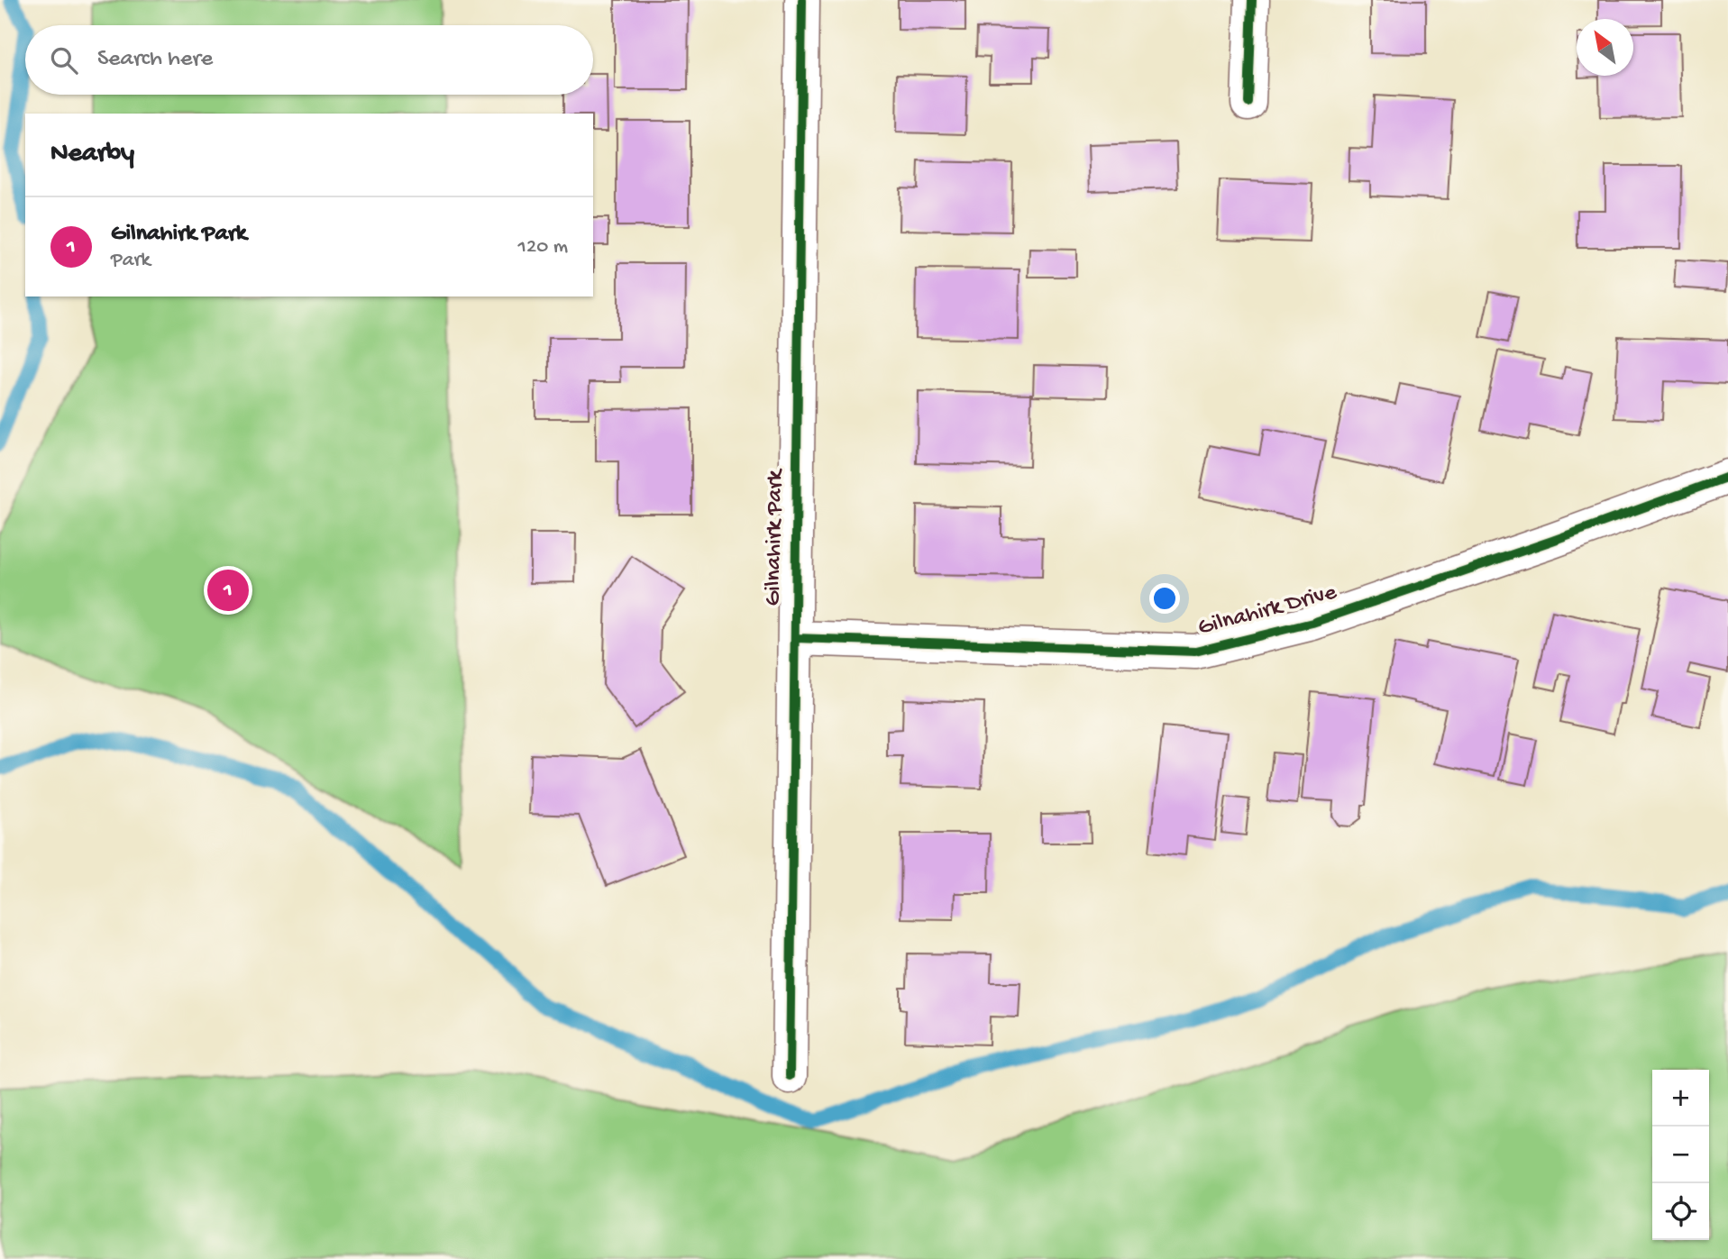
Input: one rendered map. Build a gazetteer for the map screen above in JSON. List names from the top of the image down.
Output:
{
  "streets": {
    "street": ["Gilnahirk Park", "Gilnahirk Drive"]
  },
  "crossings": [
    ["Gilnahirk Park", "Gilnahirk Drive"]
  ],
  "north": "top left",
  "page": {
    "search": "Search here",
    "heading": "Nearby",
    "list": [
      {
        "mark": "1",
        "name": "Gilnahirk Park",
        "note": "Park",
        "value": "120 m"
      }
    ],
    "pins": "1",
    "map_buttons": ["+", "−"]
  }
}
